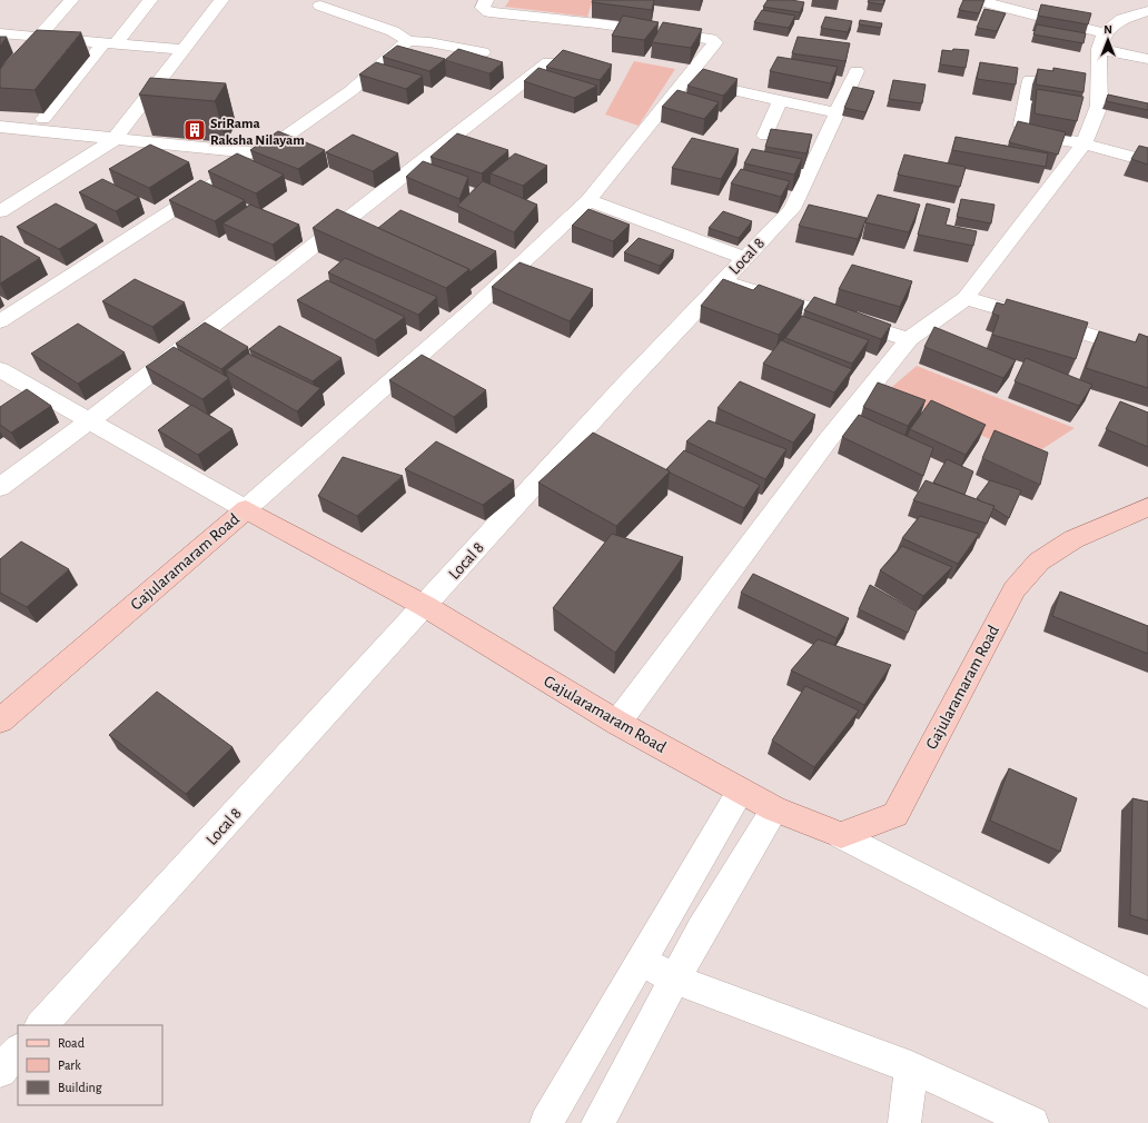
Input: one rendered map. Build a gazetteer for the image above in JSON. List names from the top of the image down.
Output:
{
  "streets": {
    "main road": ["Gajularamaram Road"],
    "street": ["Local 8"]
  },
  "crossings": [
    ["Local 8", "Gajularamaram Road"]
  ],
  "places": {
    "building": ["SriRama Raksha Nilayam"]
  },
  "legend": ["Road", "Park", "Building"],
  "north": "top"
}
